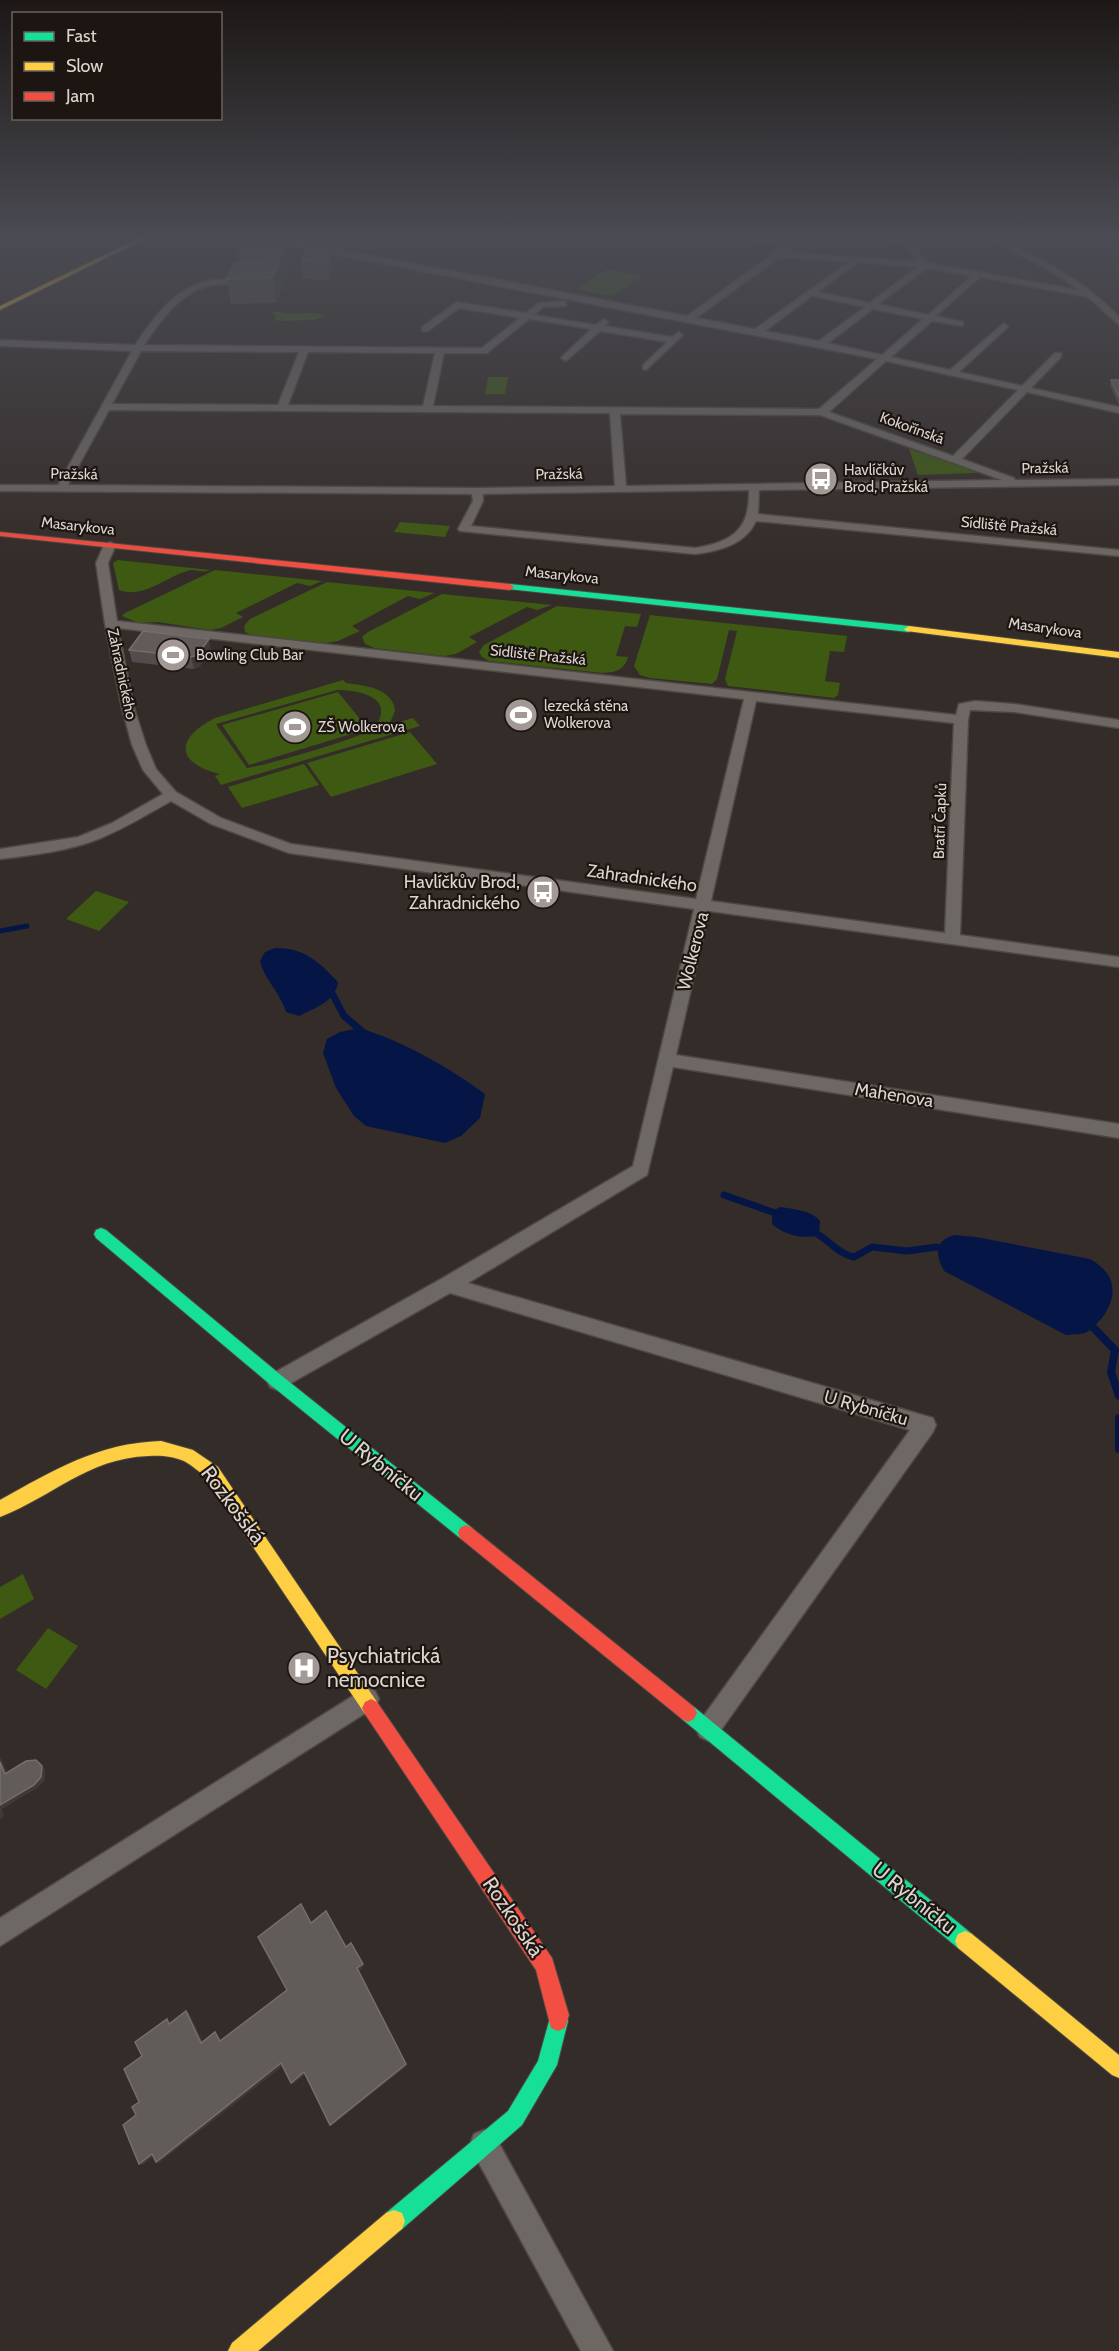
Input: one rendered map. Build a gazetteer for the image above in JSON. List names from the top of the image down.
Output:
{
  "streets": {
    "main road": ["Masarykova", "U Rybníčku", "Rozkošská"],
    "street": [
      "Kokořínská",
      "Pražská",
      "Sídliště Pražská",
      "Zahradnického",
      "Bratří Čapků",
      "Wolkerova",
      "Mahenova"
    ]
  },
  "crossings": [
    ["Kokořínská", "Pražská"],
    ["Masarykova", "Zahradnického"],
    ["Sídliště Pražská", "Zahradnického"],
    ["Sídliště Pražská", "Bratří Čapků"],
    ["Sídliště Pražská", "Wolkerova"],
    ["Zahradnického", "Bratří Čapků"],
    ["Zahradnického", "Wolkerova"],
    ["Wolkerova", "Mahenova"],
    ["Wolkerova", "U Rybníčku"]
  ],
  "places": {
    "bus stop": ["Havlíčkův Brod, Pražská", "Havlíčkův Brod, Zahradnického"],
    "sports": ["Bowling Club Bar", "lezecká stěna Wolkerova", "ZŠ Wolkerova"],
    "hospital": ["Psychiatrická nemocnice"]
  },
  "legend": ["Fast", "Slow", "Jam"]
}
